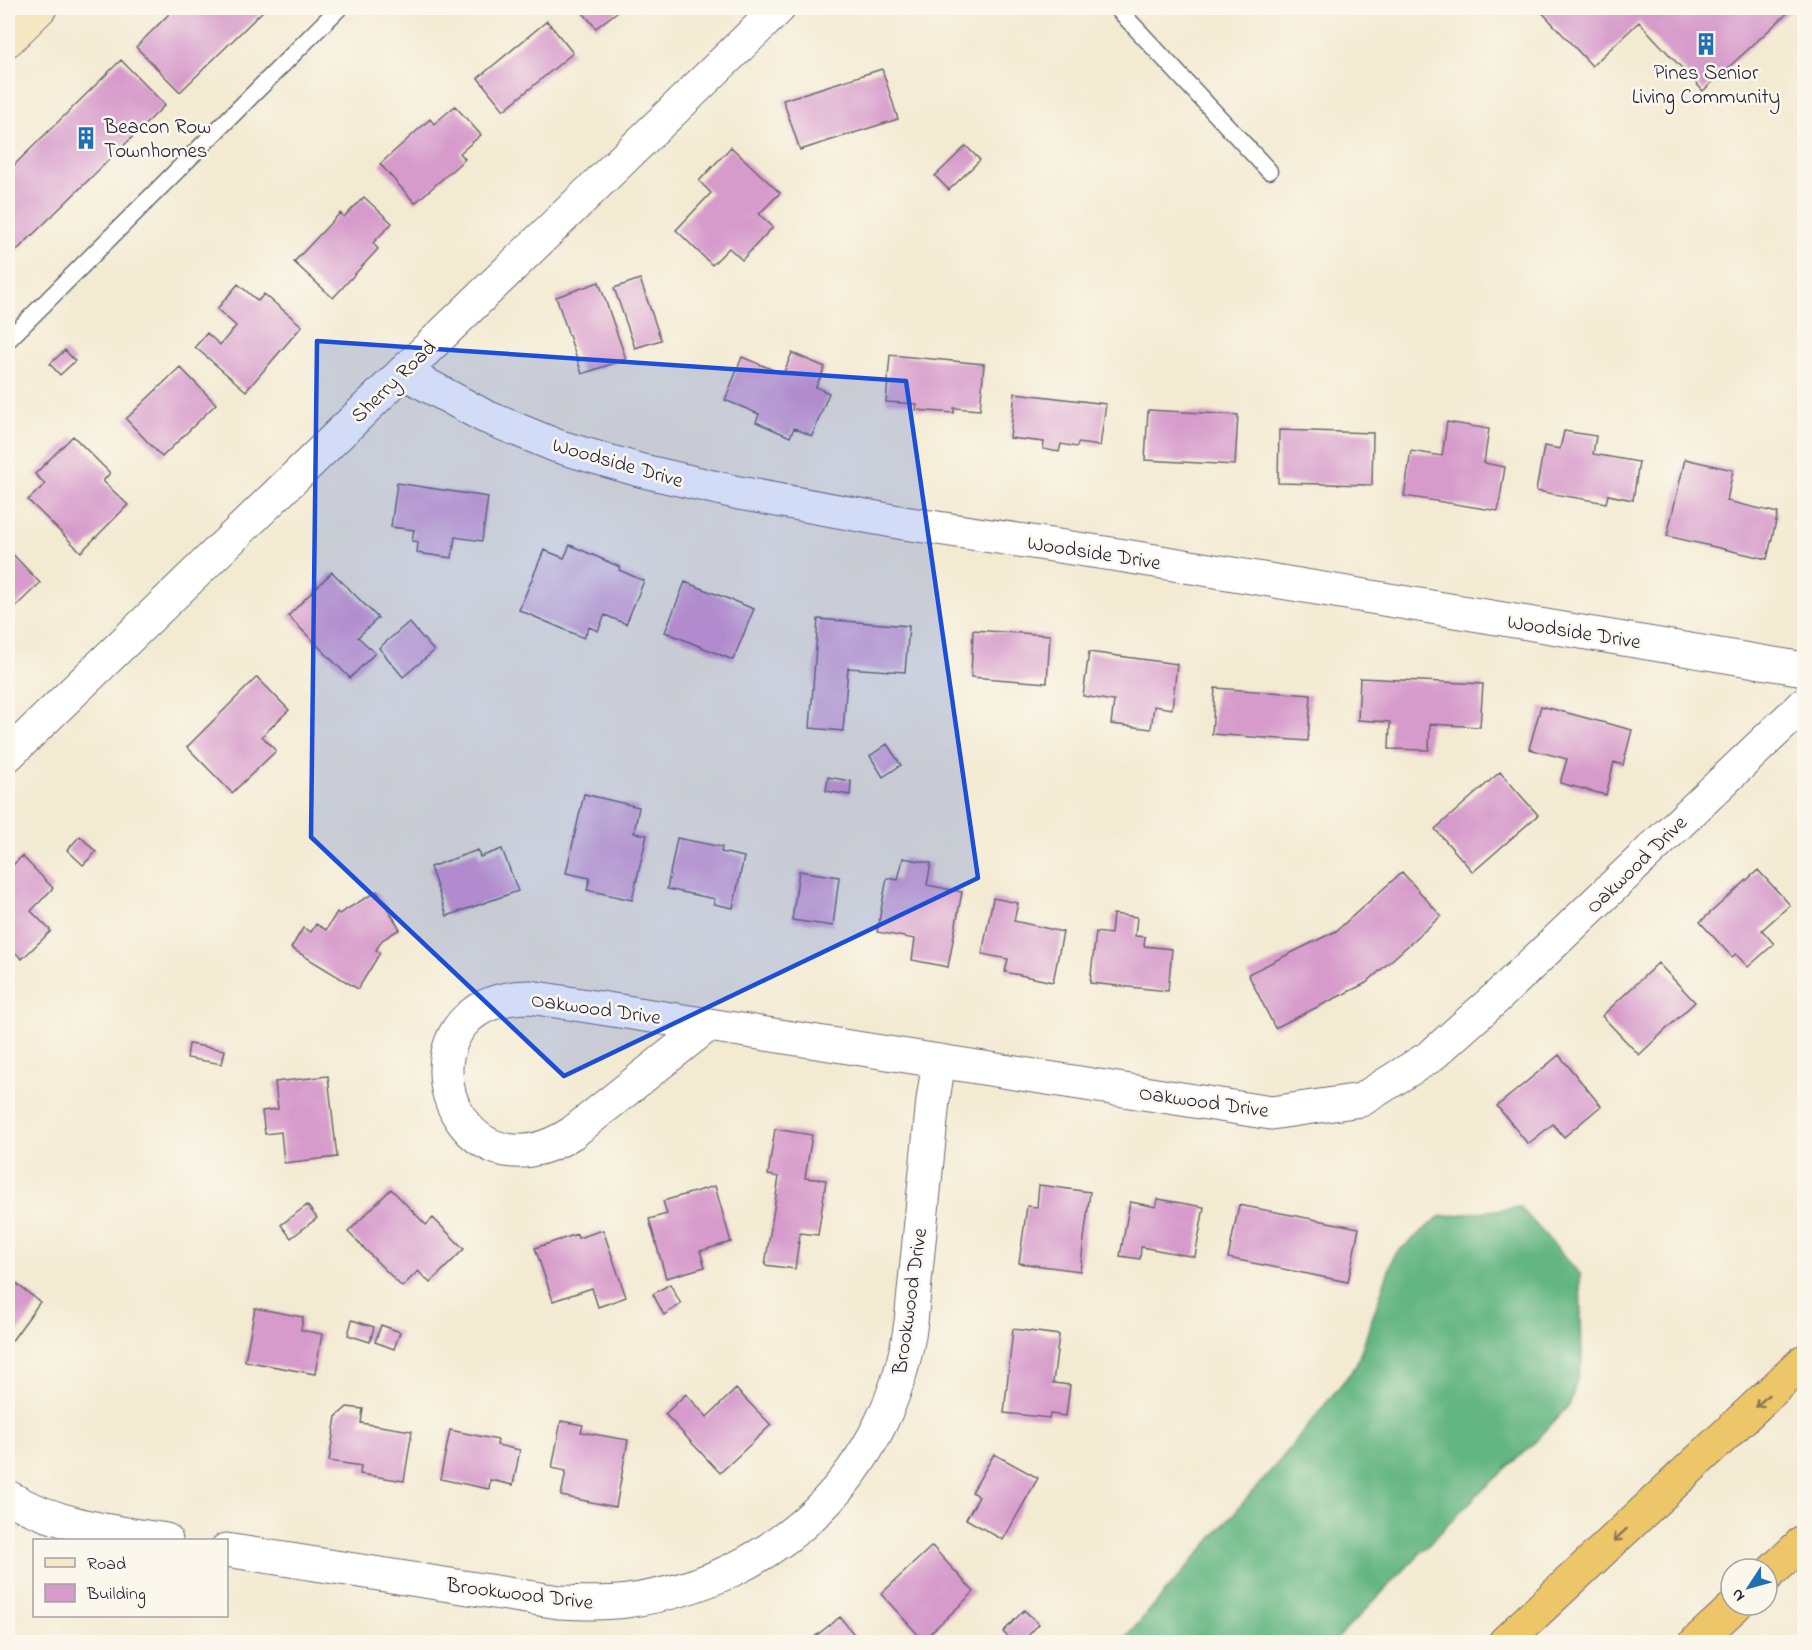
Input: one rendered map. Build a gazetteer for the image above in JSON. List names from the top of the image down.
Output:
{
  "streets": {
    "street": [
      "Sherry Road",
      "Woodside Drive",
      "Oakwood Drive",
      "Brookwood Drive"
    ]
  },
  "crossings": [
    ["Sherry Road", "Woodside Drive"],
    ["Oakwood Drive", "Brookwood Drive"]
  ],
  "places": {
    "building": ["Pines Senior Living Community", "Beacon Row Townhomes"]
  },
  "legend": ["Road", "Building"],
  "north": "bottom left"
}
